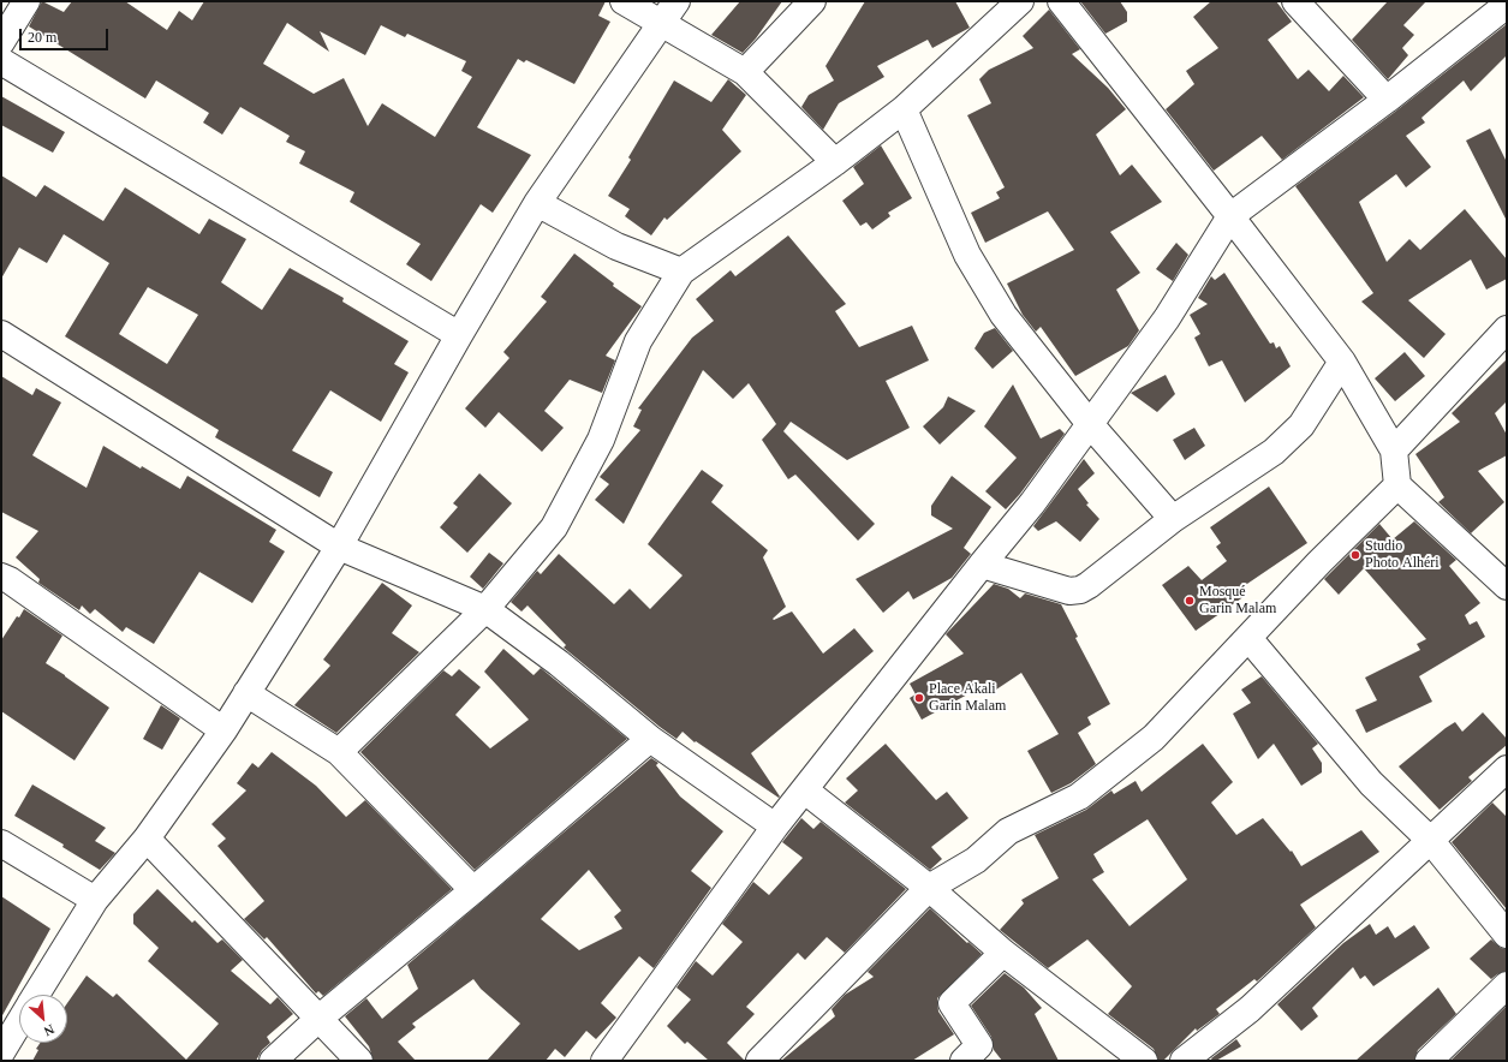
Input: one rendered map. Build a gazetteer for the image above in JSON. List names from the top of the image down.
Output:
{
  "places": ["Studio Photo Alhéri", "Mosqué Garin Malam", "Place Akali Garin Malam"],
  "scale_bar": "20 m",
  "north": "bottom right"
}
